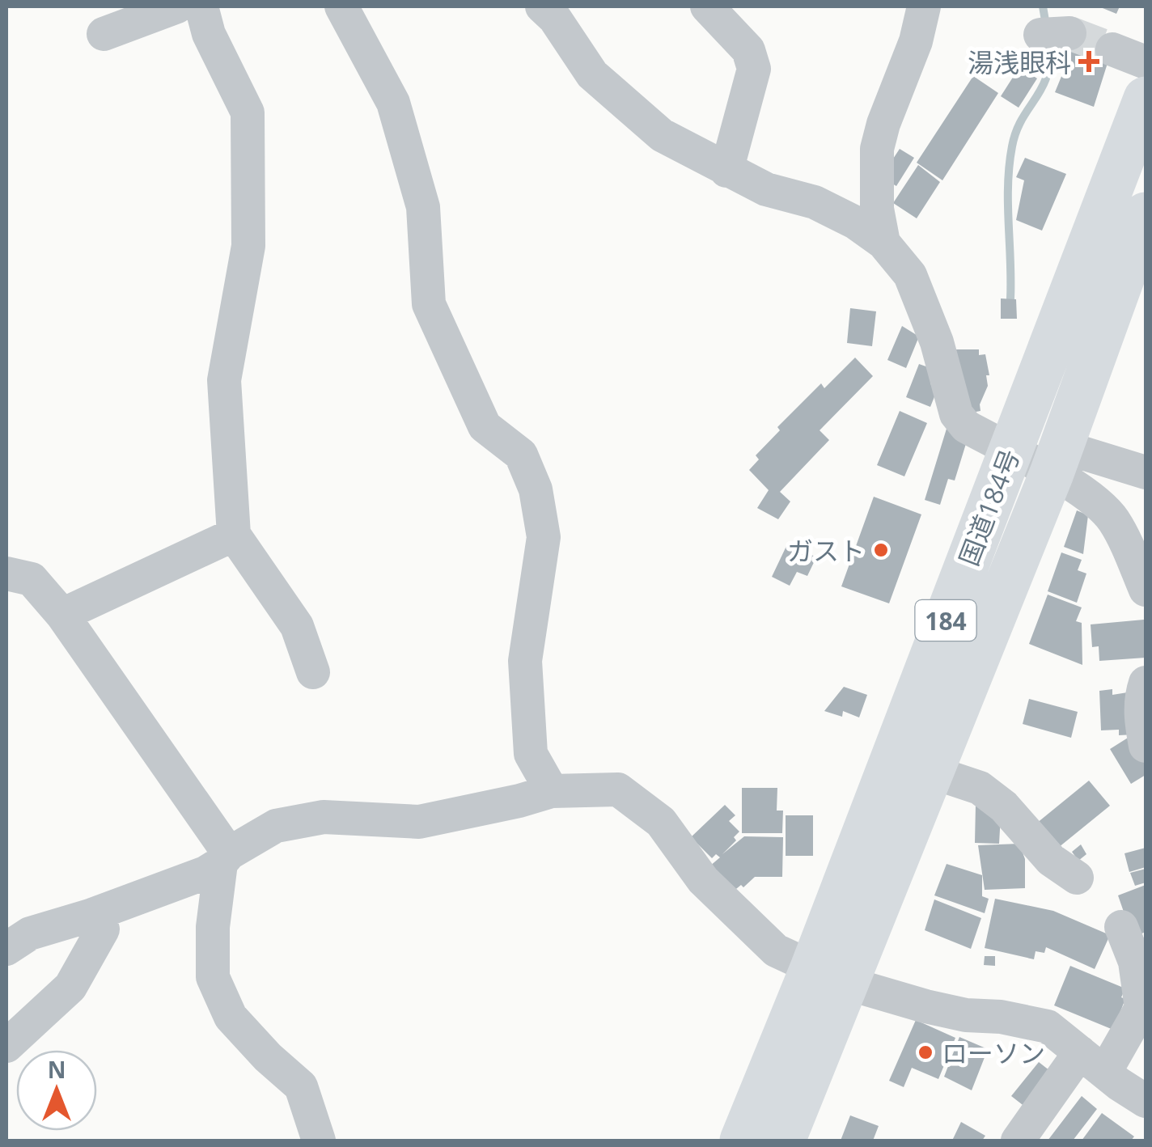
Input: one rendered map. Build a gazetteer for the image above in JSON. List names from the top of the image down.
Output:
{
  "streets": {
    "highway": ["国道184号", "184"]
  },
  "places": {
    "health": ["湯浅眼科"],
    "other": ["ガスト", "ローソン"]
  },
  "north": "top"
}
